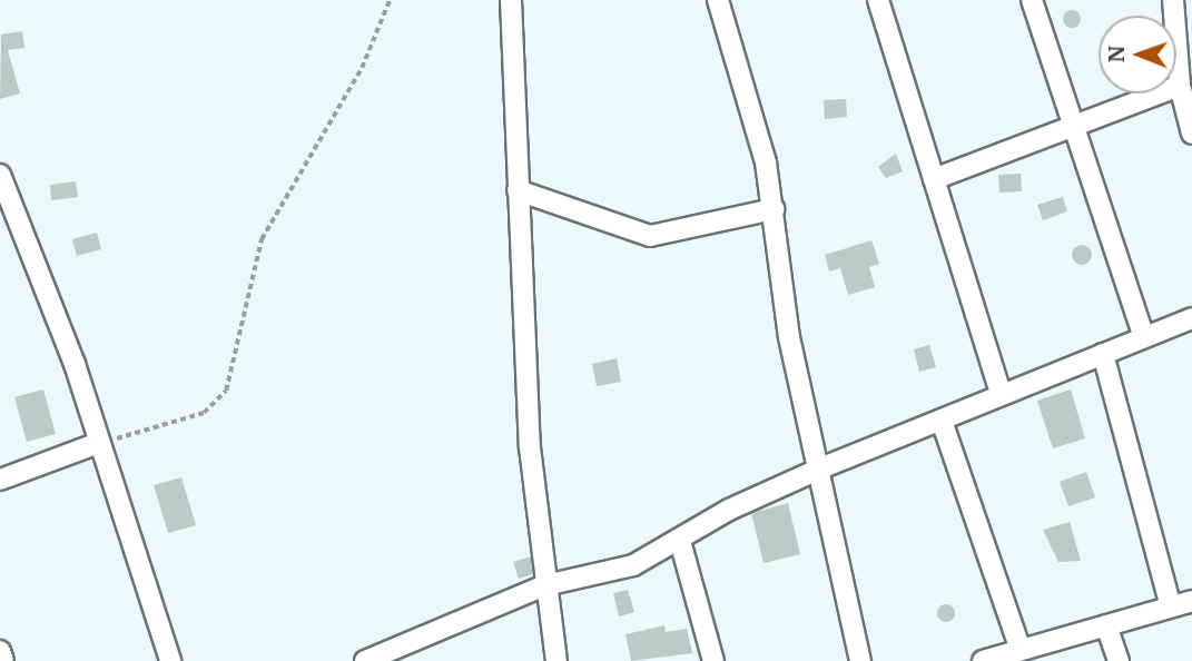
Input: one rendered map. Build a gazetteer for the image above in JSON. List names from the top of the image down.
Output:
{
  "north": "left"
}
